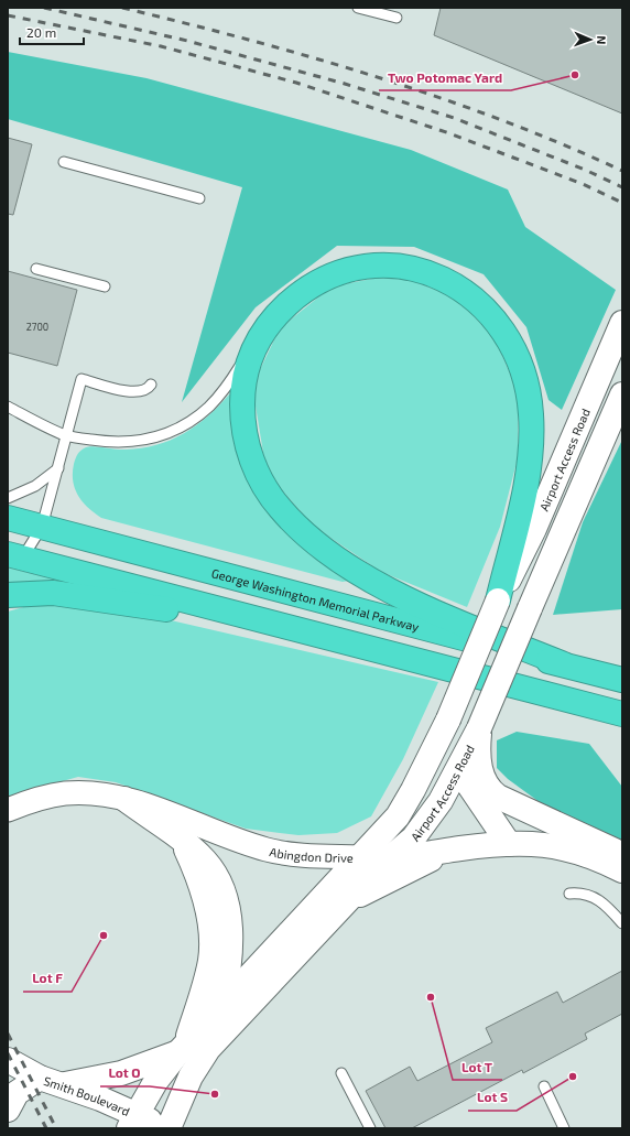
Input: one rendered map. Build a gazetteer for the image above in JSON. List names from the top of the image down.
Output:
{
  "streets": {
    "highway": ["George Washington Memorial Parkway"],
    "main road": ["Airport Access Road", "Abingdon Drive", "Smith Boulevard"]
  },
  "crossings": [
    ["Airport Access Road", "Abingdon Drive"],
    ["Airport Access Road", "Smith Boulevard"]
  ],
  "places": [
    "Two Potomac Yard",
    "Lot F",
    "Lot T",
    "Lot S",
    "Lot O"
  ],
  "house_numbers": ["2700"],
  "scale_bar": "20 m",
  "north": "right"
}
